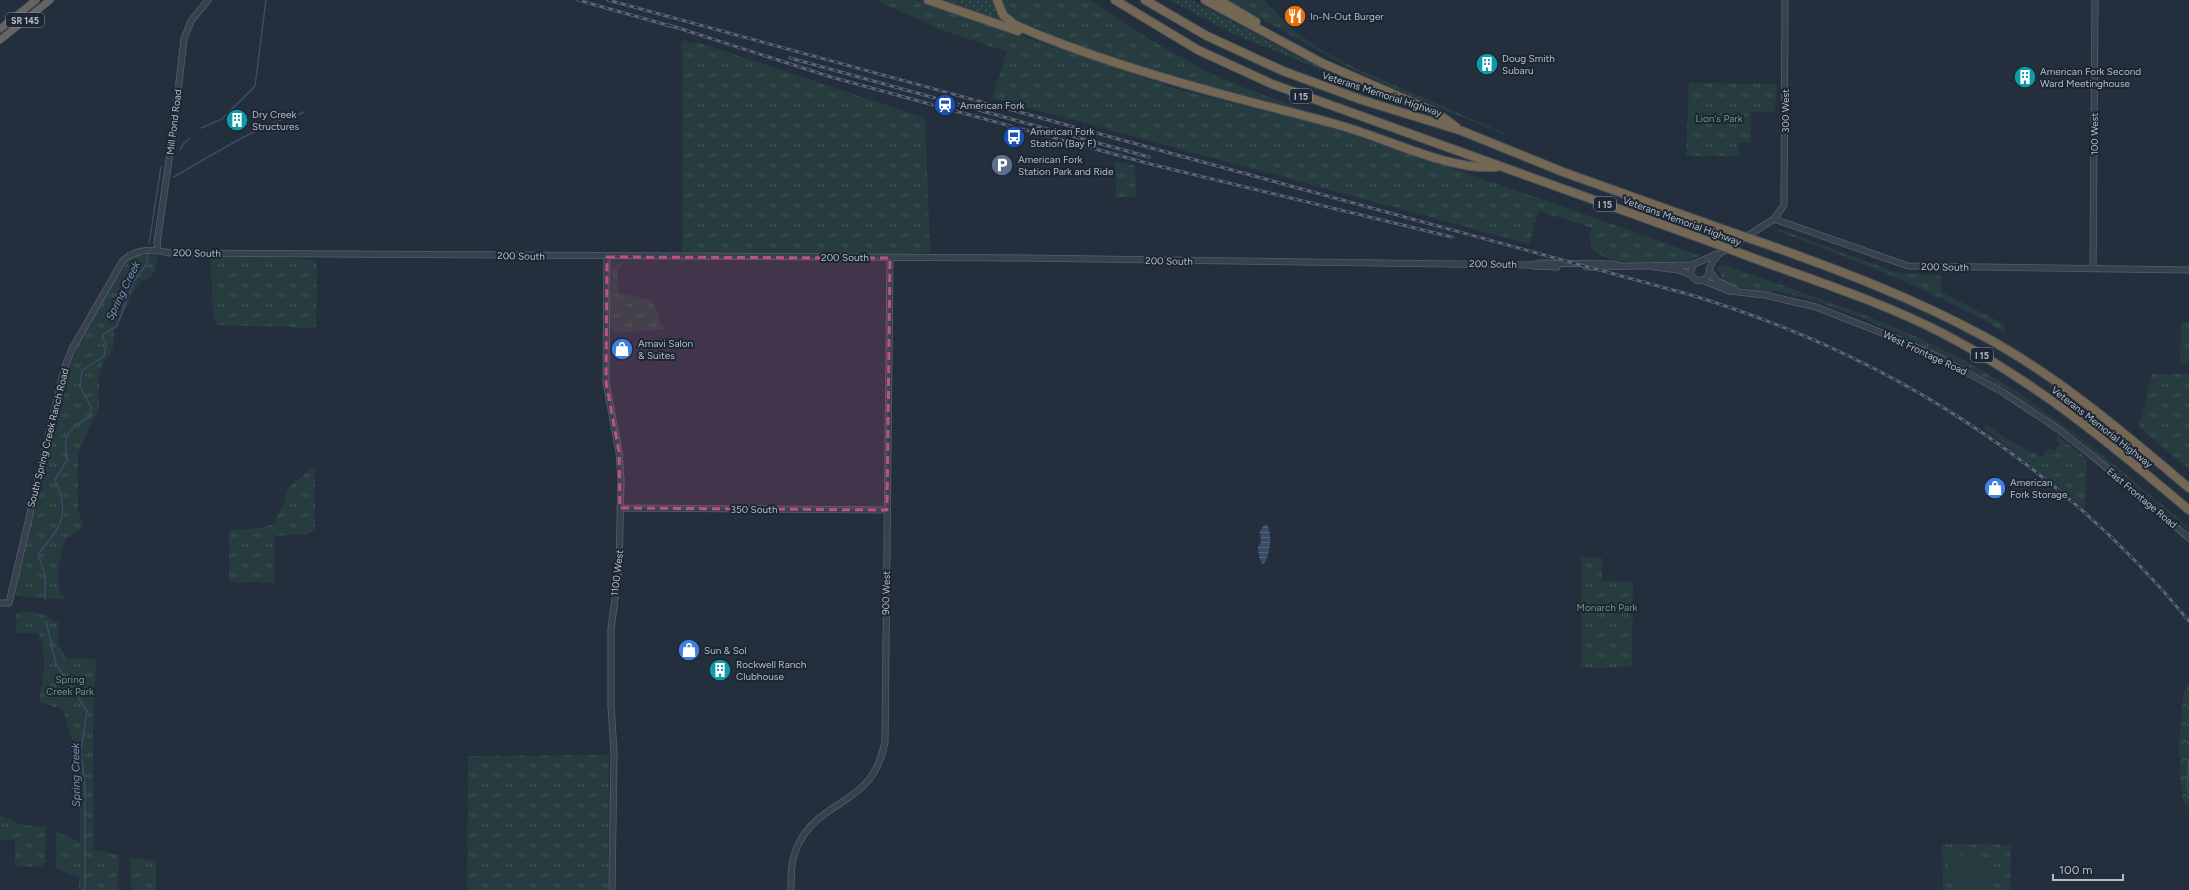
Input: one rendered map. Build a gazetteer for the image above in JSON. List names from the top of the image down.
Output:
{
  "streets": {
    "highway": ["SR 145", "Veterans Memorial Highway", "I 15"],
    "street": [
      "300 West",
      "Mill Pond Road",
      "100 West",
      "200 South",
      "West Frontage Road",
      "South Spring Creek Ranch Road",
      "East Frontage Road",
      "350 South",
      "1100 West",
      "900 West"
    ]
  },
  "crossings": [
    ["300 West", "200 South"],
    ["Mill Pond Road", "200 South"],
    ["100 West", "200 South"],
    ["200 South", "West Frontage Road"],
    ["200 South", "South Spring Creek Ranch Road"],
    ["200 South", "1100 West"],
    ["200 South", "900 West"],
    ["West Frontage Road", "East Frontage Road"],
    ["350 South", "1100 West"],
    ["350 South", "900 West"]
  ],
  "water": ["Spring Creek"],
  "parks": ["Lion's Park", "Monarch Park", "Spring Creek Park"],
  "places": {
    "restaurant": ["In-N-Out Burger"],
    "building": [
      "Doug Smith Subaru",
      "American Fork Second Ward Meetinghouse",
      "Dry Creek Structures",
      "Rockwell Ranch Clubhouse"
    ],
    "station": ["American Fork"],
    "bus stop": ["American Fork Station (Bay F)"],
    "parking": ["American Fork Station Park and Ride"],
    "shop": ["Amavi Salon & Suites", "American Fork Storage", "Sun & Sol"]
  },
  "scale_bar": "100 m"
}
